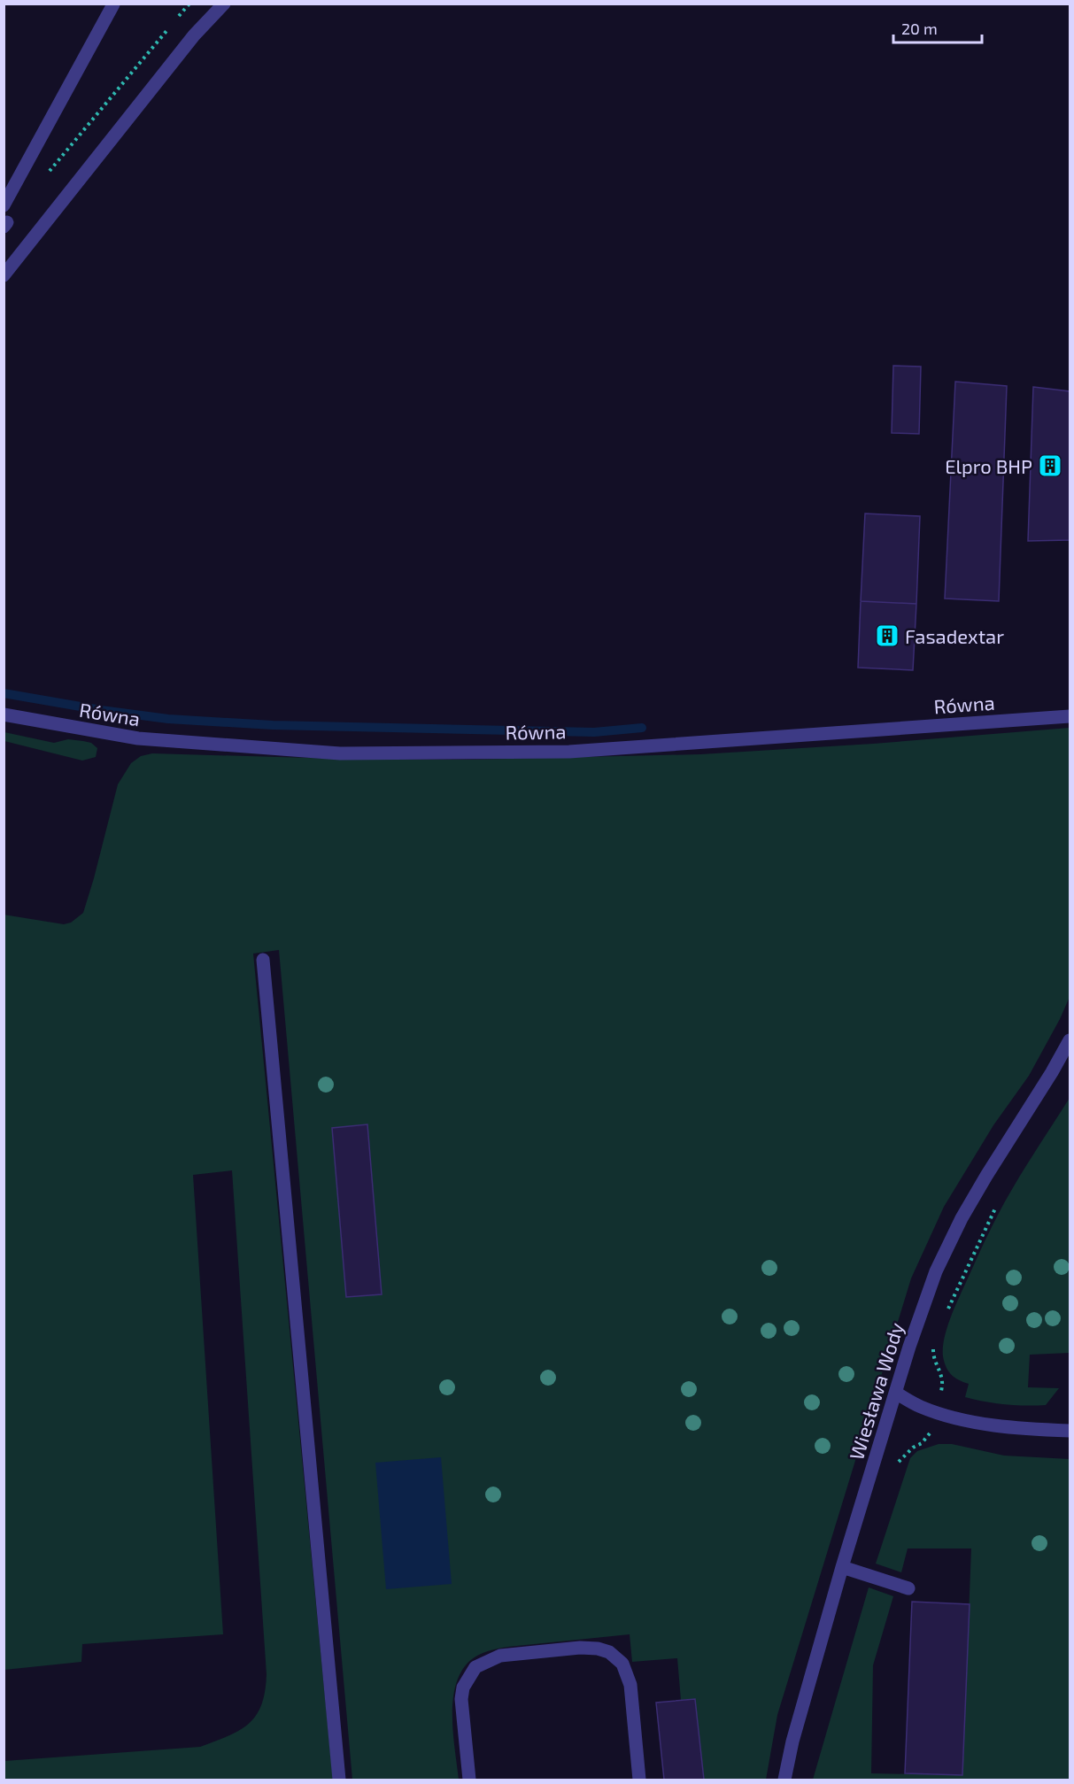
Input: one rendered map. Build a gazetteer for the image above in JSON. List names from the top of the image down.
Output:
{
  "streets": {
    "street": ["Równa", "Wiesława Wody"]
  },
  "places": {
    "building": ["Elpro BHP", "Fasadextar"]
  },
  "scale_bar": "20 m"
}
